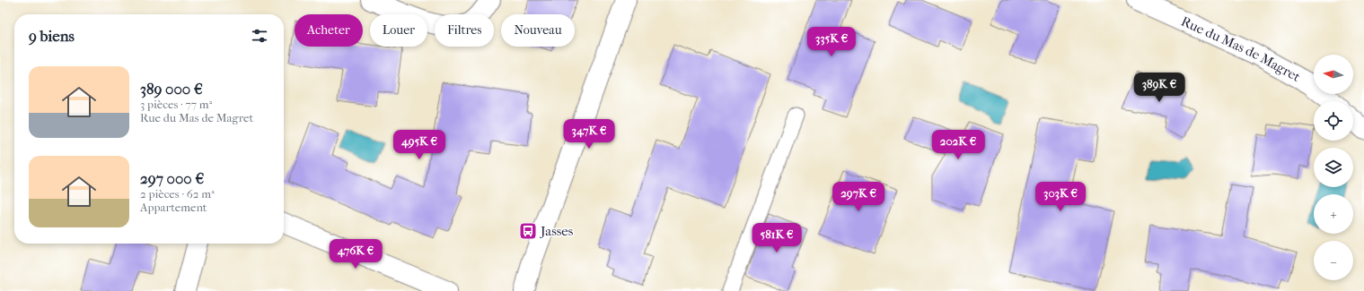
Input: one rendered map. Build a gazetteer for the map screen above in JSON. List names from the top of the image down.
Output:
{
  "streets": {
    "street": ["Rue du Mas de Magret"]
  },
  "places": {
    "bus stop": ["Jasses"]
  },
  "north": "left",
  "page": {
    "chip": [
      "Acheter",
      "Louer",
      "Filtres",
      "Nouveau"
    ],
    "heading": "9 biens",
    "price": [
      "335K €",
      "389K €",
      "347K €",
      "495K €",
      "202K €",
      "297K €",
      "303K €",
      "581K €",
      "476K €"
    ],
    "map_buttons": ["+", "−"],
    "list": [
      {
        "name": "389 000 €",
        "note": "3 pièces · 77 m² · Rue du Mas de Magret"
      },
      {
        "name": "297 000 €",
        "note": "2 pièces · 62 m² · Appartement"
      }
    ]
  }
}
